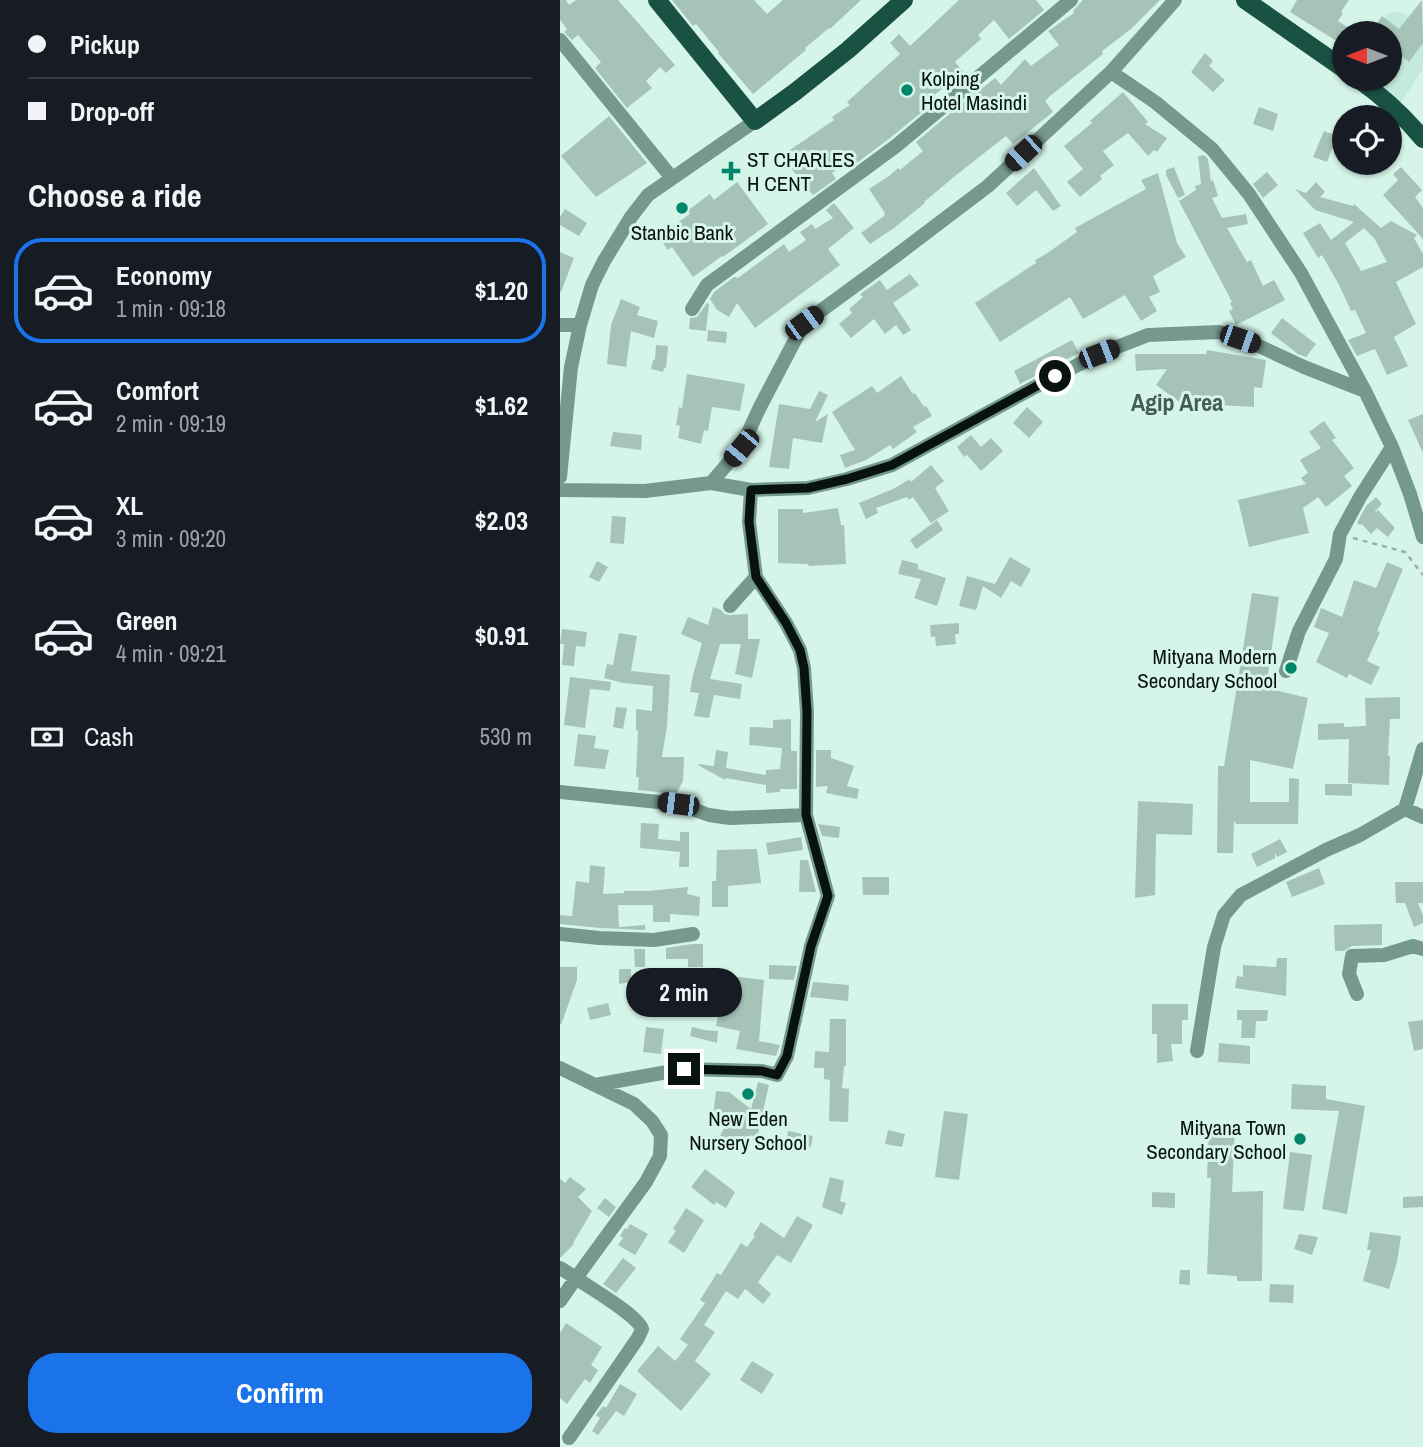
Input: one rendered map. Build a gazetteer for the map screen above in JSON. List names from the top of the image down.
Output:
{
  "districts": ["Agip Area"],
  "places": {
    "other": [
      "Kolping Hotel Masindi",
      "Stanbic Bank",
      "Mityana Modern Secondary School",
      "New Eden Nursery School",
      "Mityana Town Secondary School"
    ],
    "health": ["ST CHARLES H CENT"]
  },
  "north": "left",
  "page": {
    "banner": ["Pickup", "Drop-off"],
    "heading": "Choose a ride",
    "list": [
      {
        "name": "Economy",
        "note": "1 min · 09:18",
        "value": "$1.20"
      },
      {
        "name": "Comfort",
        "note": "2 min · 09:19",
        "value": "$1.62"
      },
      {
        "name": "XL",
        "note": "3 min · 09:20",
        "value": "$2.03"
      },
      {
        "name": "Green",
        "note": "4 min · 09:21",
        "value": "$0.91"
      }
    ],
    "pay": ["Cash", "530 m"],
    "bubble": "2 min",
    "buttons": "Confirm"
  }
}
